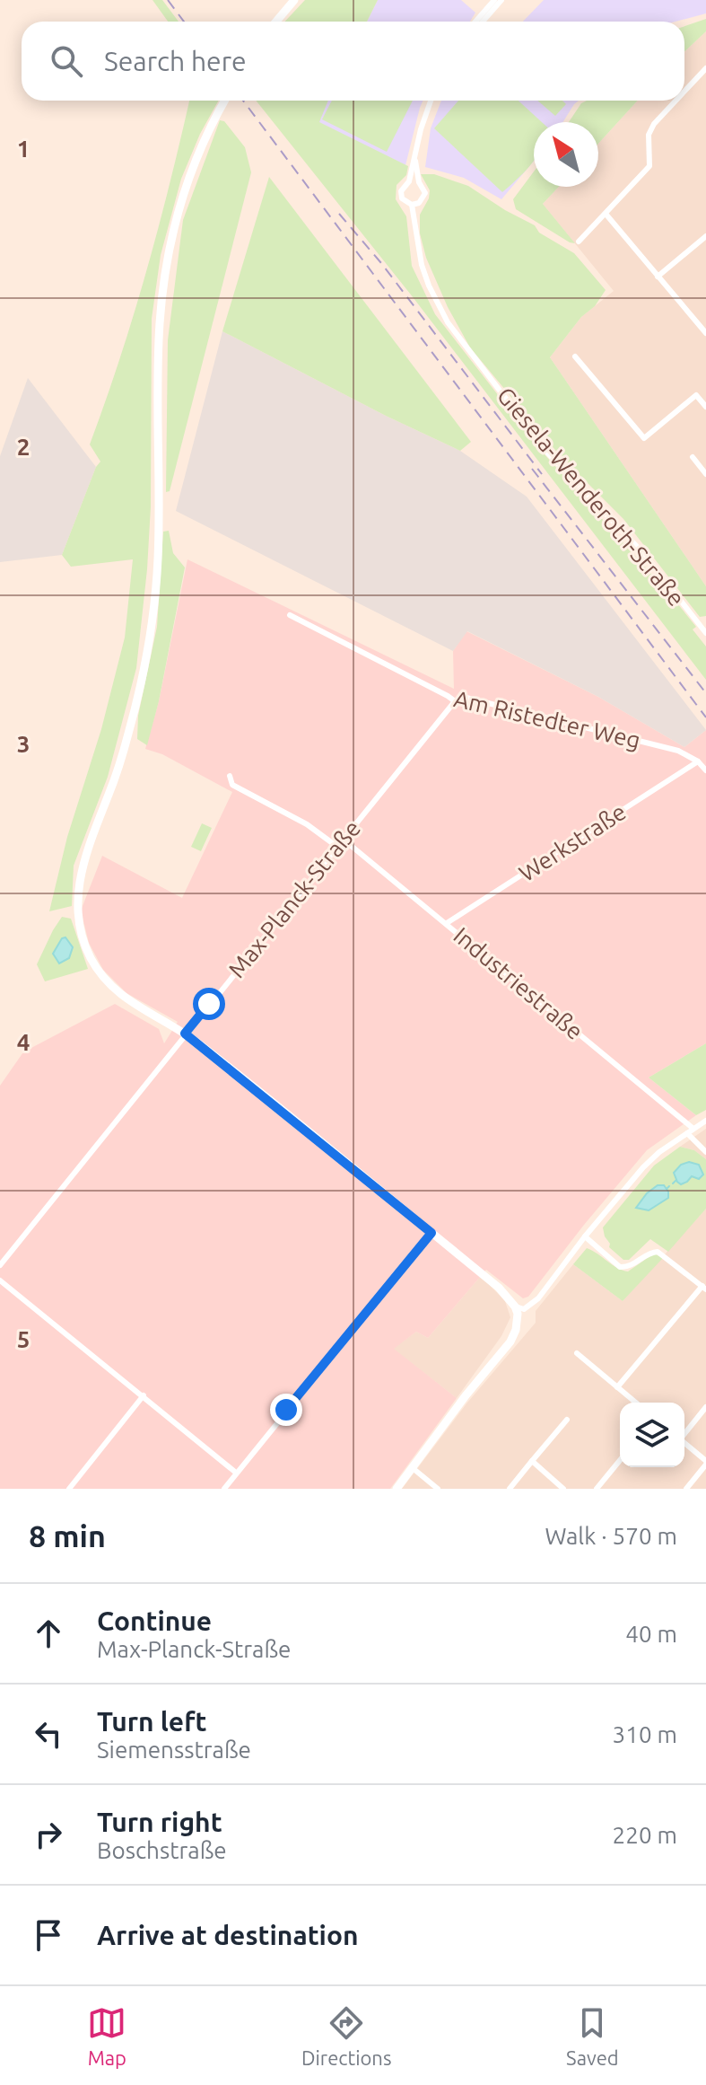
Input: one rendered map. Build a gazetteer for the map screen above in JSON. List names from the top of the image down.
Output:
{
  "streets": {
    "street": [
      "Giesela-Wenderoth-Straße",
      "Am Ristedter Weg",
      "Werkstraße",
      "Max-Planck-Straße",
      "Industriestraße"
    ]
  },
  "crossings": [
    ["Am Ristedter Weg", "Werkstraße"],
    ["Am Ristedter Weg", "Max-Planck-Straße"],
    ["Werkstraße", "Industriestraße"],
    ["Max-Planck-Straße", "Industriestraße"]
  ],
  "north": "top left",
  "page": {
    "search": "Search here",
    "heading": ["8 min", "Walk · 570 m"],
    "list": [
      ["Continue", "Max-Planck-Straße", "40 m"],
      ["Turn left", "Siemensstraße", "310 m"],
      ["Turn right", "Boschstraße", "220 m"],
      "Arrive at destination"
    ],
    "nav": ["Map", "Directions", "Saved"]
  },
  "grid": {
    "rows": [
      "1",
      "2",
      "3",
      "4",
      "5"
    ]
  }
}
